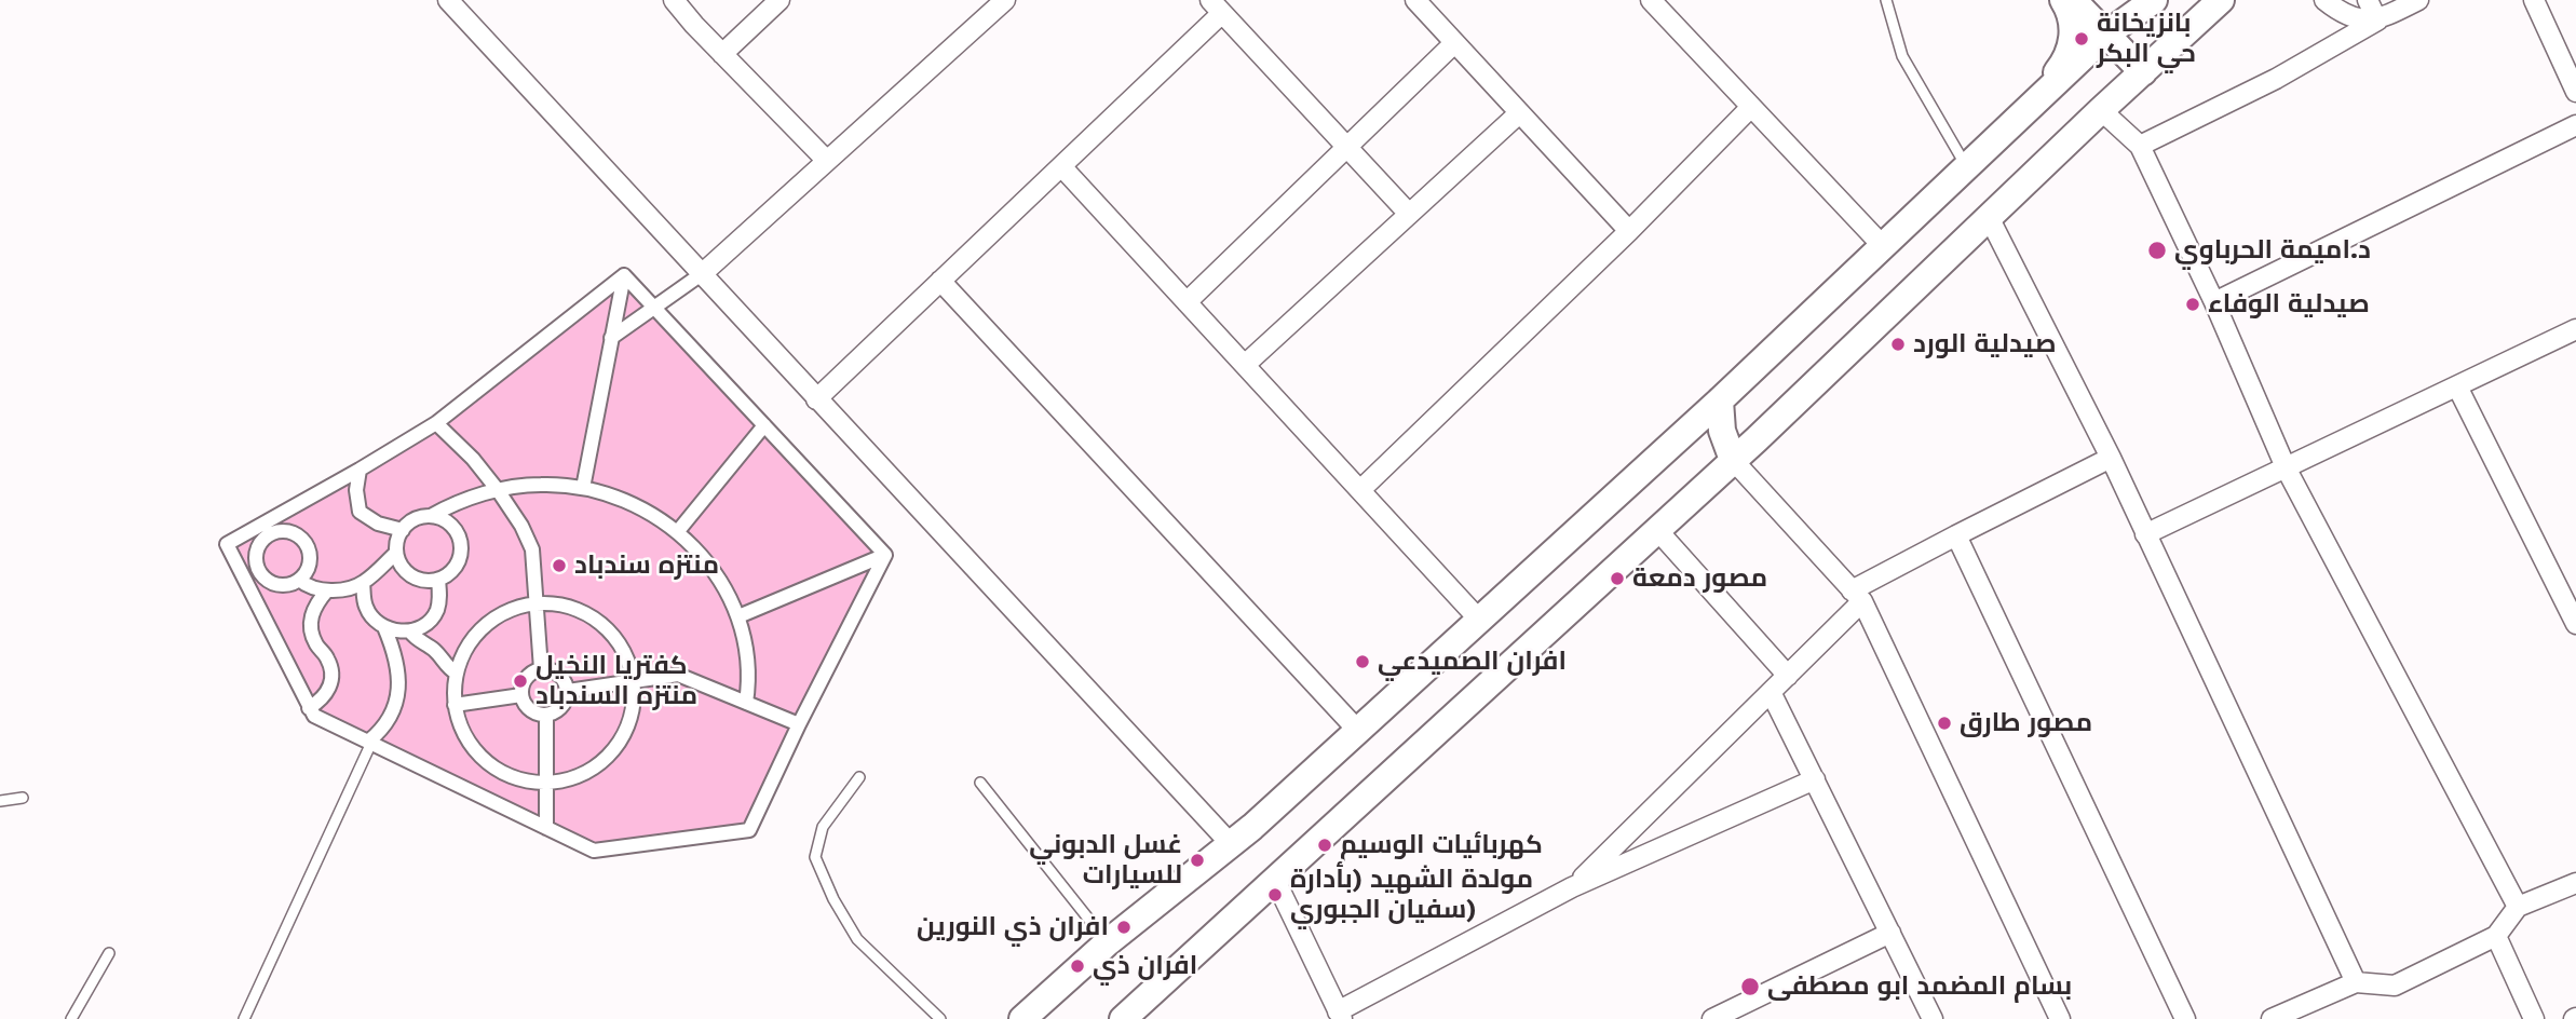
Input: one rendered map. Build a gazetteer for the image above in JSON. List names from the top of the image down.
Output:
{
  "places": [
    "بانزيخانة حي البكر",
    "د.اميمة الحرباوي",
    "صيدلية الوفاء",
    "صيدلية الورد",
    "منتزه سندباد",
    "مصور دمعة",
    "افران الصميدعي",
    "كفتريا النخيل منتزه السندباد",
    "مصور طارق",
    "كهربائيات الوسيم",
    "غسل الدبوني للسيارات",
    "مولدة الشهيد (بأدارة سفيان الجبوري)",
    "افران ذي النورين",
    "افران ذي",
    "بسام المضمد ابو مصطفى"
  ]
}
